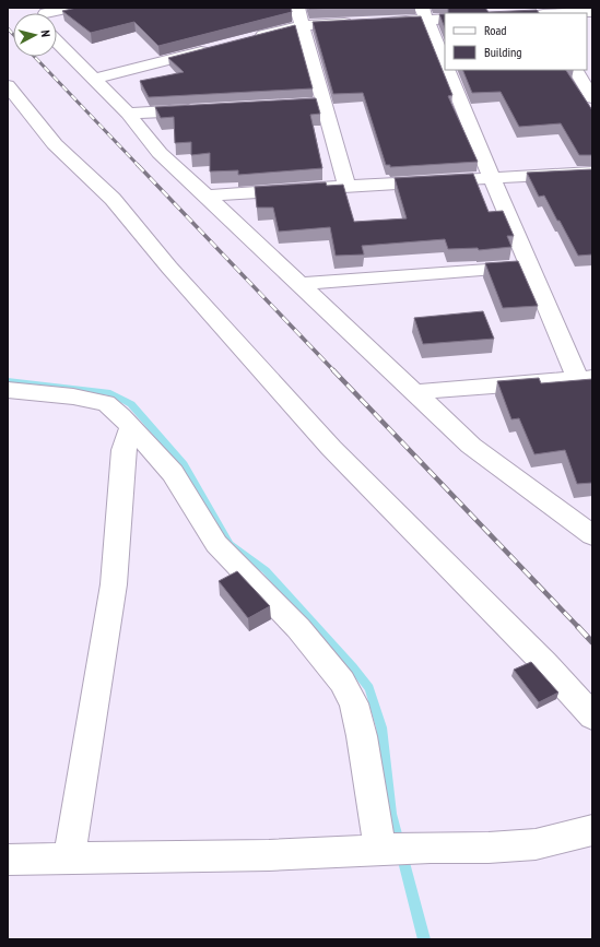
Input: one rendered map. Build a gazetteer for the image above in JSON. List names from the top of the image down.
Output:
{
  "legend": ["Road", "Building"],
  "north": "right"
}
